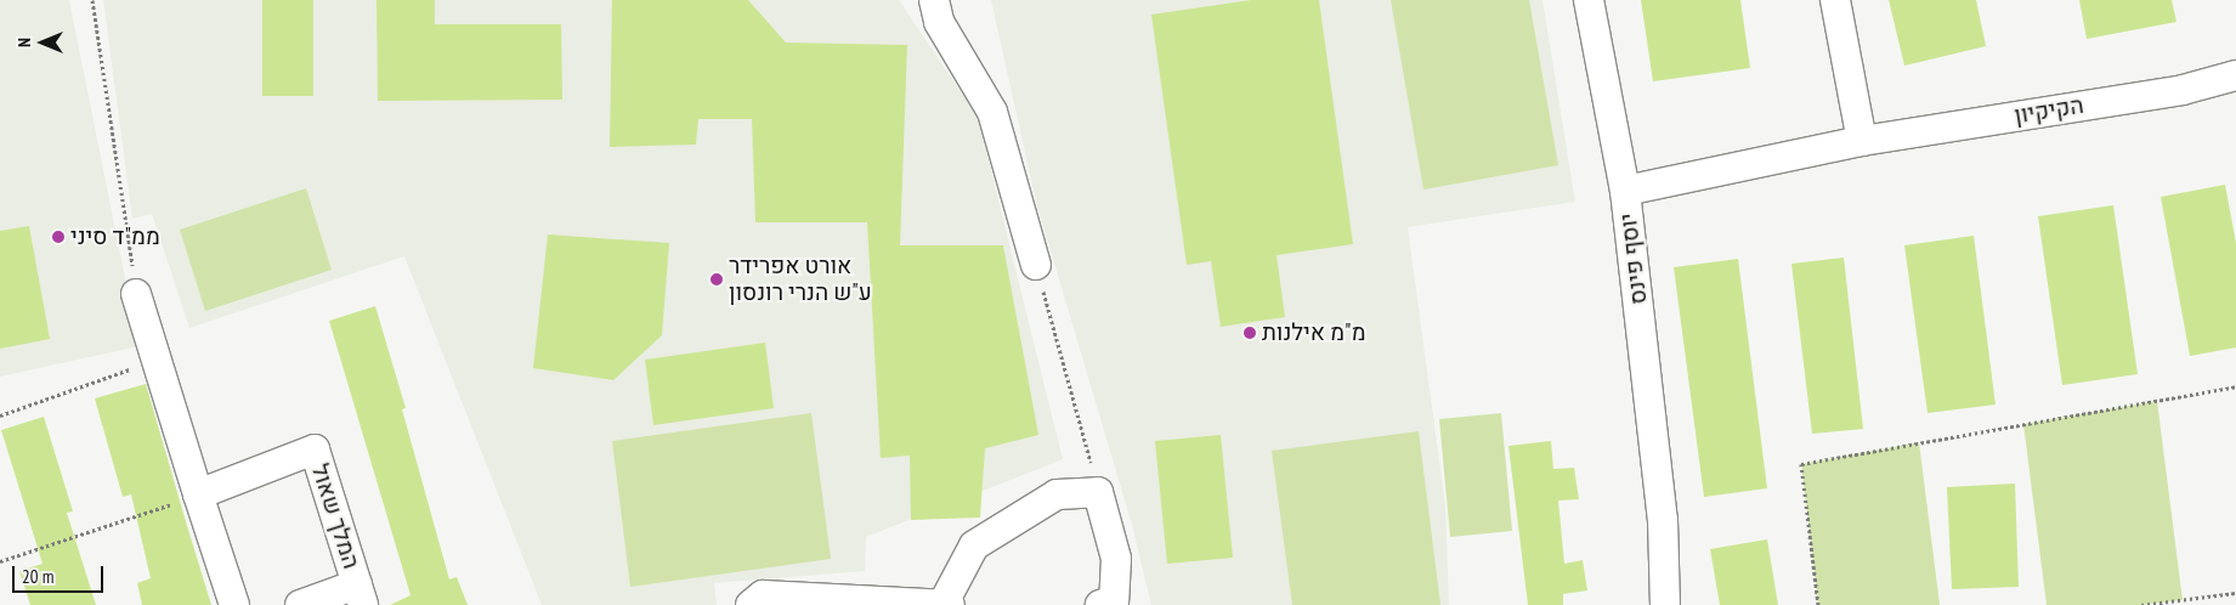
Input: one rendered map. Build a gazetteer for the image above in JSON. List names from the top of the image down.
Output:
{
  "streets": {
    "street": ["הקיקיון", "יוסף פינס", "המלך שאול"]
  },
  "crossings": [
    ["הקיקיון", "יוסף פינס"]
  ],
  "places": ["ממ\"ד סיני", "אורט אפרידר ע\"ש הנרי רונסון", "מ\"מ אילנות"],
  "scale_bar": "20 m",
  "north": "left"
}
